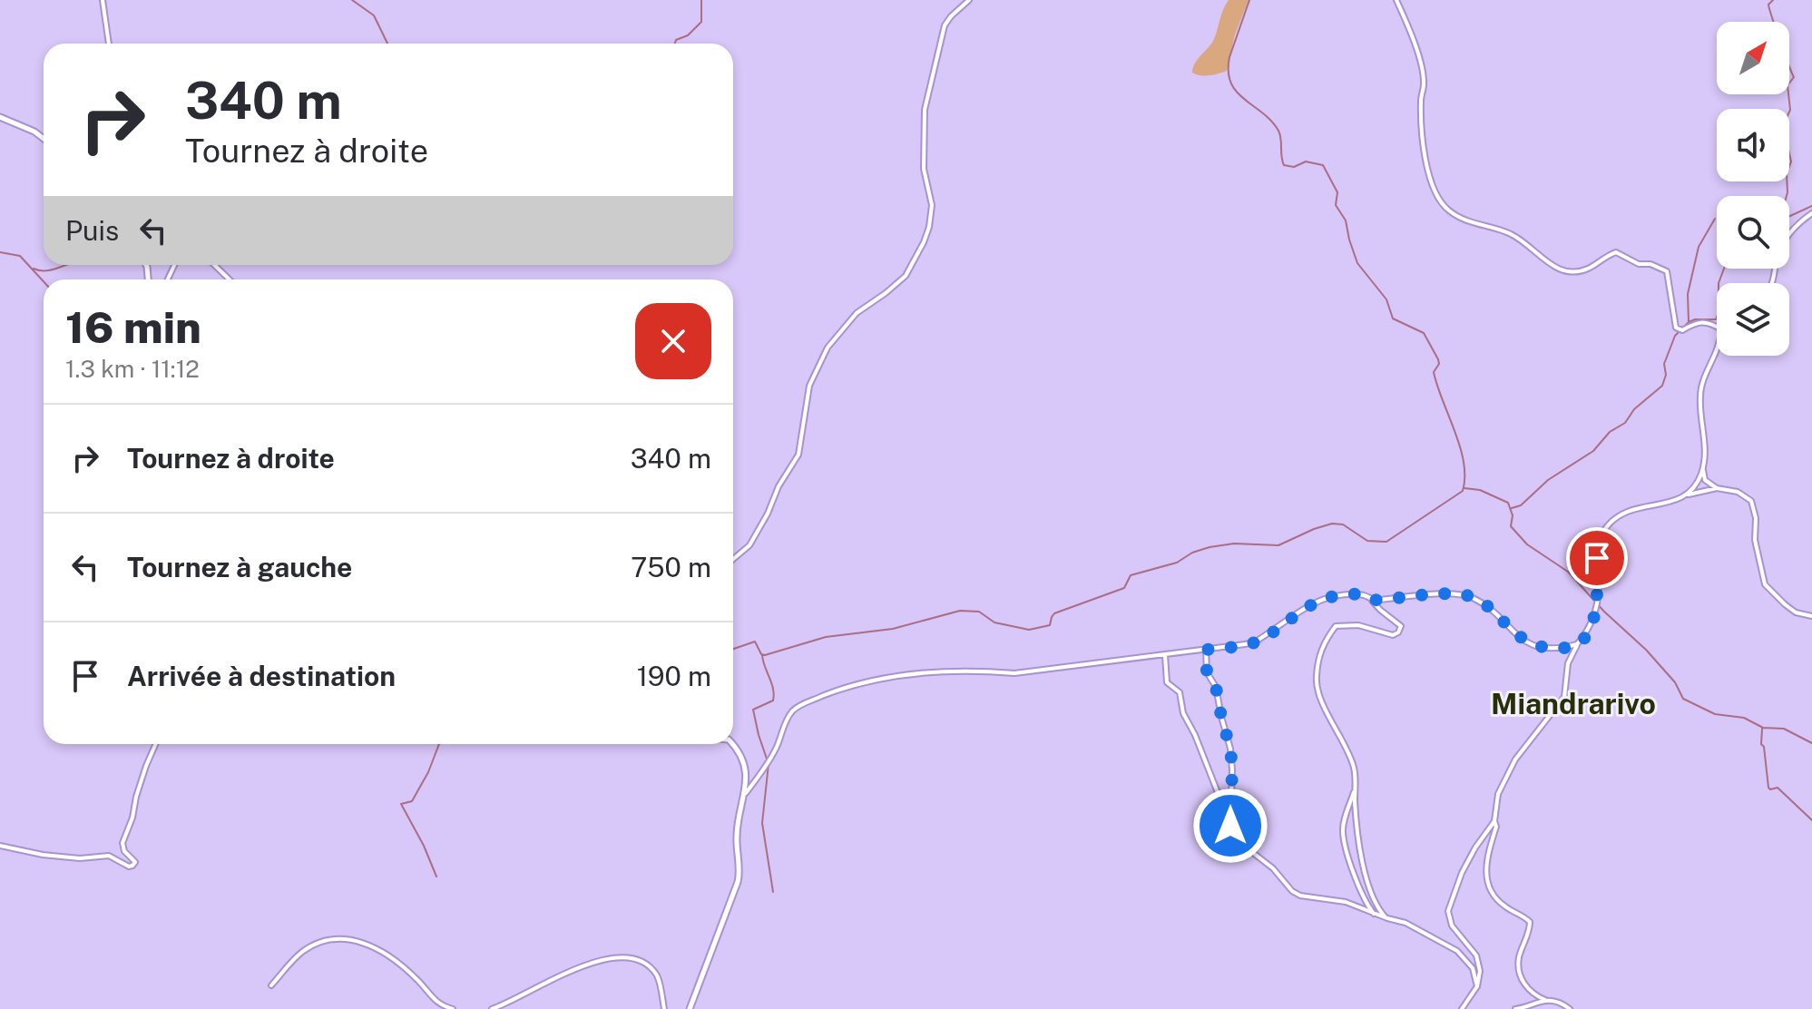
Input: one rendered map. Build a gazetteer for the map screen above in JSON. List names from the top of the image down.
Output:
{
  "districts": ["Miandrarivo"],
  "north": "top right",
  "page": {
    "turn": ["340 m", "Tournez à droite"],
    "then": "Puis",
    "heading": ["16 min", "1.3 km · 11:12"],
    "list": [
      {
        "name": "Tournez à droite",
        "value": "340 m"
      },
      {
        "name": "Tournez à gauche",
        "value": "750 m"
      },
      {
        "name": "Arrivée à destination",
        "value": "190 m"
      }
    ]
  }
}
